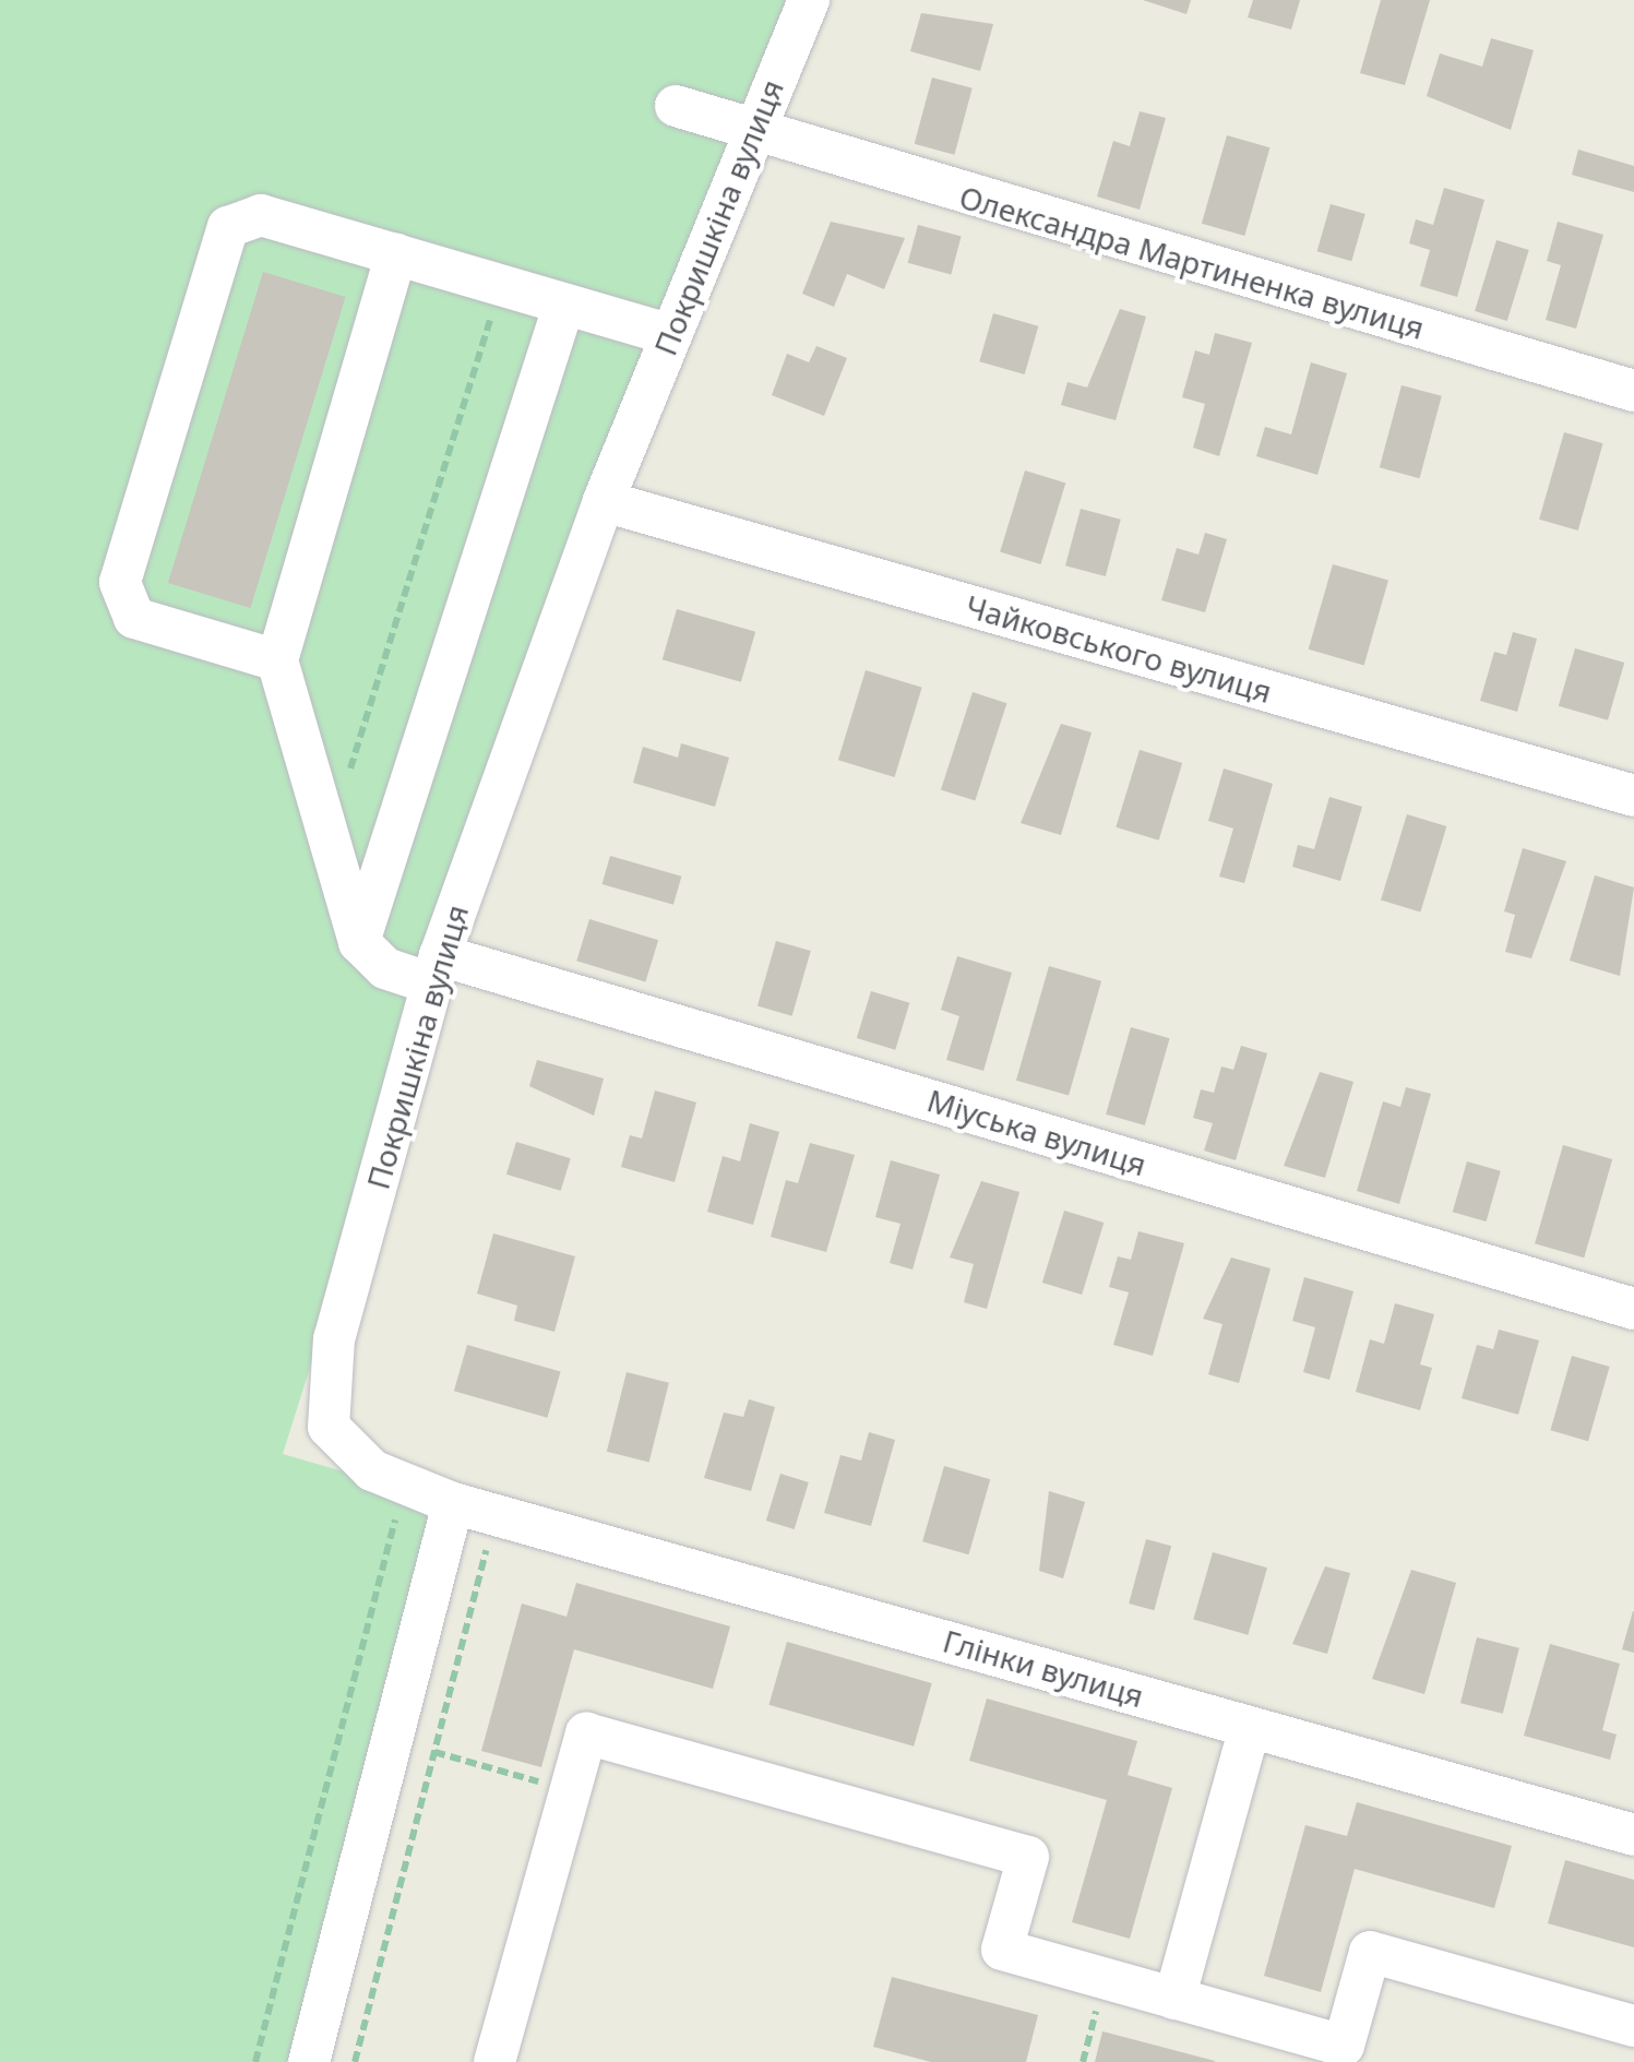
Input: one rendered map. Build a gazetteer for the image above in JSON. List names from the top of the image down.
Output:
{
  "streets": {
    "street": [
      "Покришкіна вулиця",
      "Олександра Мартиненка вулиця",
      "Чайковського вулиця",
      "Міуська вулиця",
      "Глінки вулиця"
    ]
  },
  "crossings": [
    ["Покришкіна вулиця", "Олександра Мартиненка вулиця"],
    ["Покришкіна вулиця", "Чайковського вулиця"],
    ["Покришкіна вулиця", "Міуська вулиця"],
    ["Покришкіна вулиця", "Глінки вулиця"]
  ]
}
